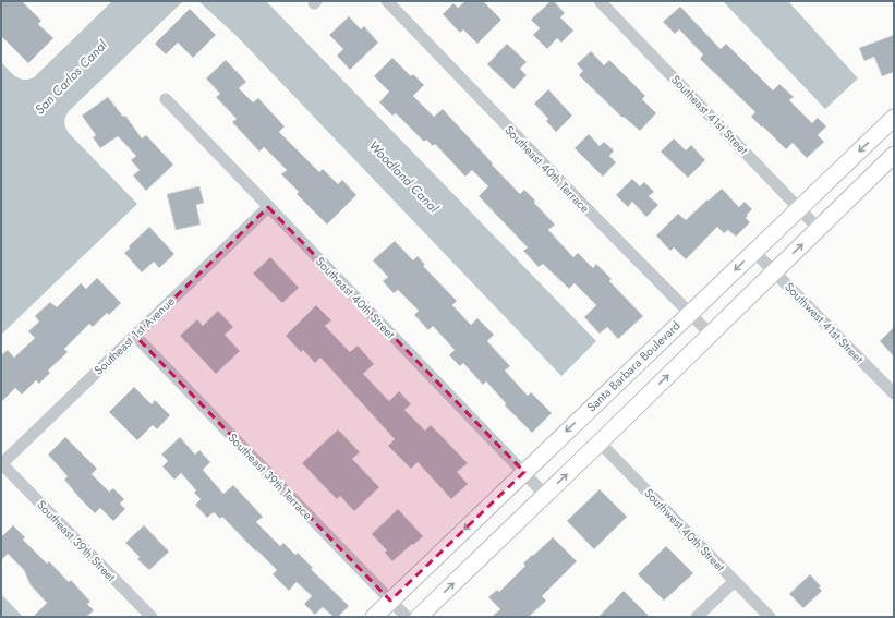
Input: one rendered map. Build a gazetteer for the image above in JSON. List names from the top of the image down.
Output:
{
  "streets": {
    "main road": ["Santa Barbara Boulevard"],
    "street": [
      "Southeast 41st Street",
      "Southeast 40th Terrace",
      "Southeast 40th Street",
      "Southwest 41st Street",
      "Southeast 1st Avenue",
      "Southeast 39th Terrace",
      "Southwest 40th Street",
      "Southeast 39th Street"
    ]
  },
  "crossings": [
    ["Southeast 41st Street", "Santa Barbara Boulevard"],
    ["Southeast 40th Terrace", "Santa Barbara Boulevard"],
    ["Southeast 40th Street", "Southeast 1st Avenue"],
    ["Southeast 40th Street", "Santa Barbara Boulevard"],
    ["Southwest 41st Street", "Santa Barbara Boulevard"],
    ["Southeast 1st Avenue", "Southeast 39th Terrace"],
    ["Southeast 1st Avenue", "Southeast 39th Street"],
    ["Santa Barbara Boulevard", "Southeast 39th Terrace"]
  ],
  "water": ["San Carlos Canal", "Woodland Canal"]
}
